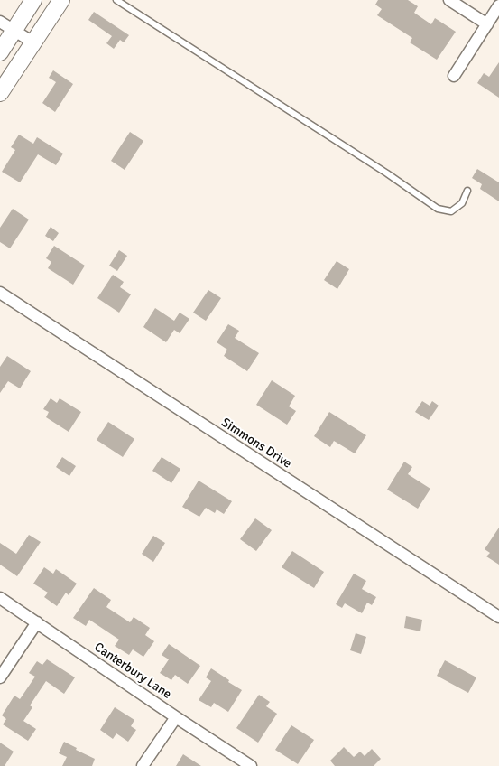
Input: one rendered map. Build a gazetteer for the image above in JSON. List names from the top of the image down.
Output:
{
  "streets": {
    "street": ["Simmons Drive", "Canterbury Lane"]
  }
}
